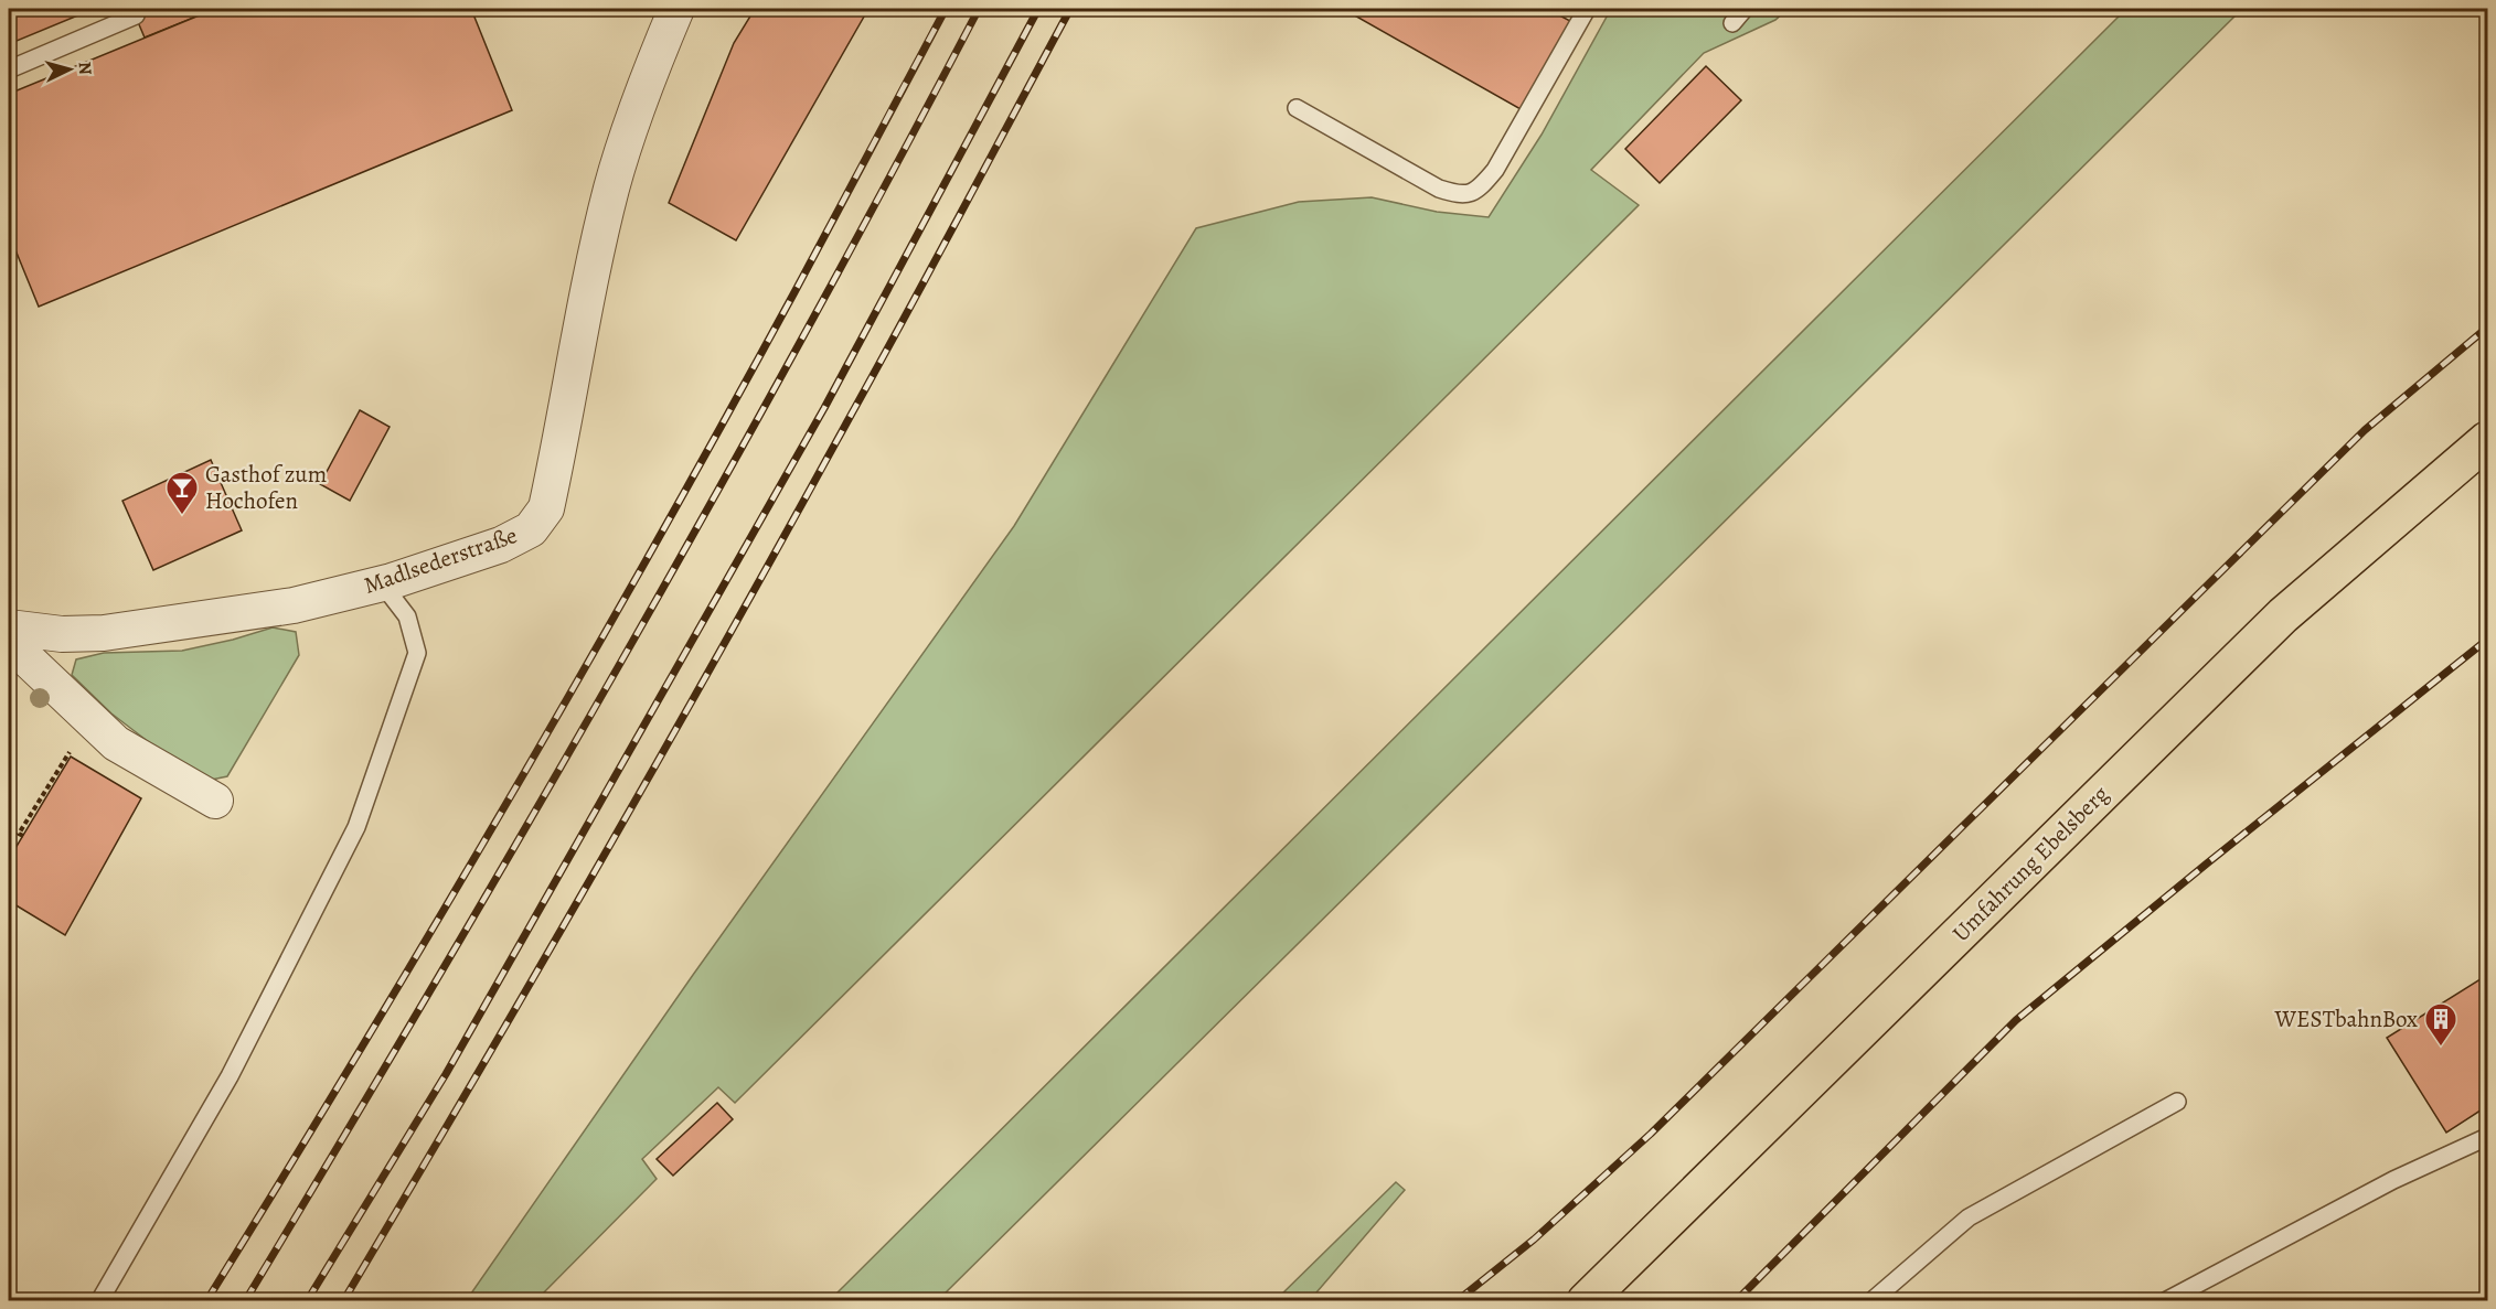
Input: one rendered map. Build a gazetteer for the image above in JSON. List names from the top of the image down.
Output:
{
  "streets": {
    "main road": ["Umfahrung Ebelsberg"],
    "street": ["Madlsederstraße"]
  },
  "places": {
    "bar": ["Gasthof zum Hochofen"],
    "building": ["WESTbahnBox"]
  },
  "north": "right"
}
